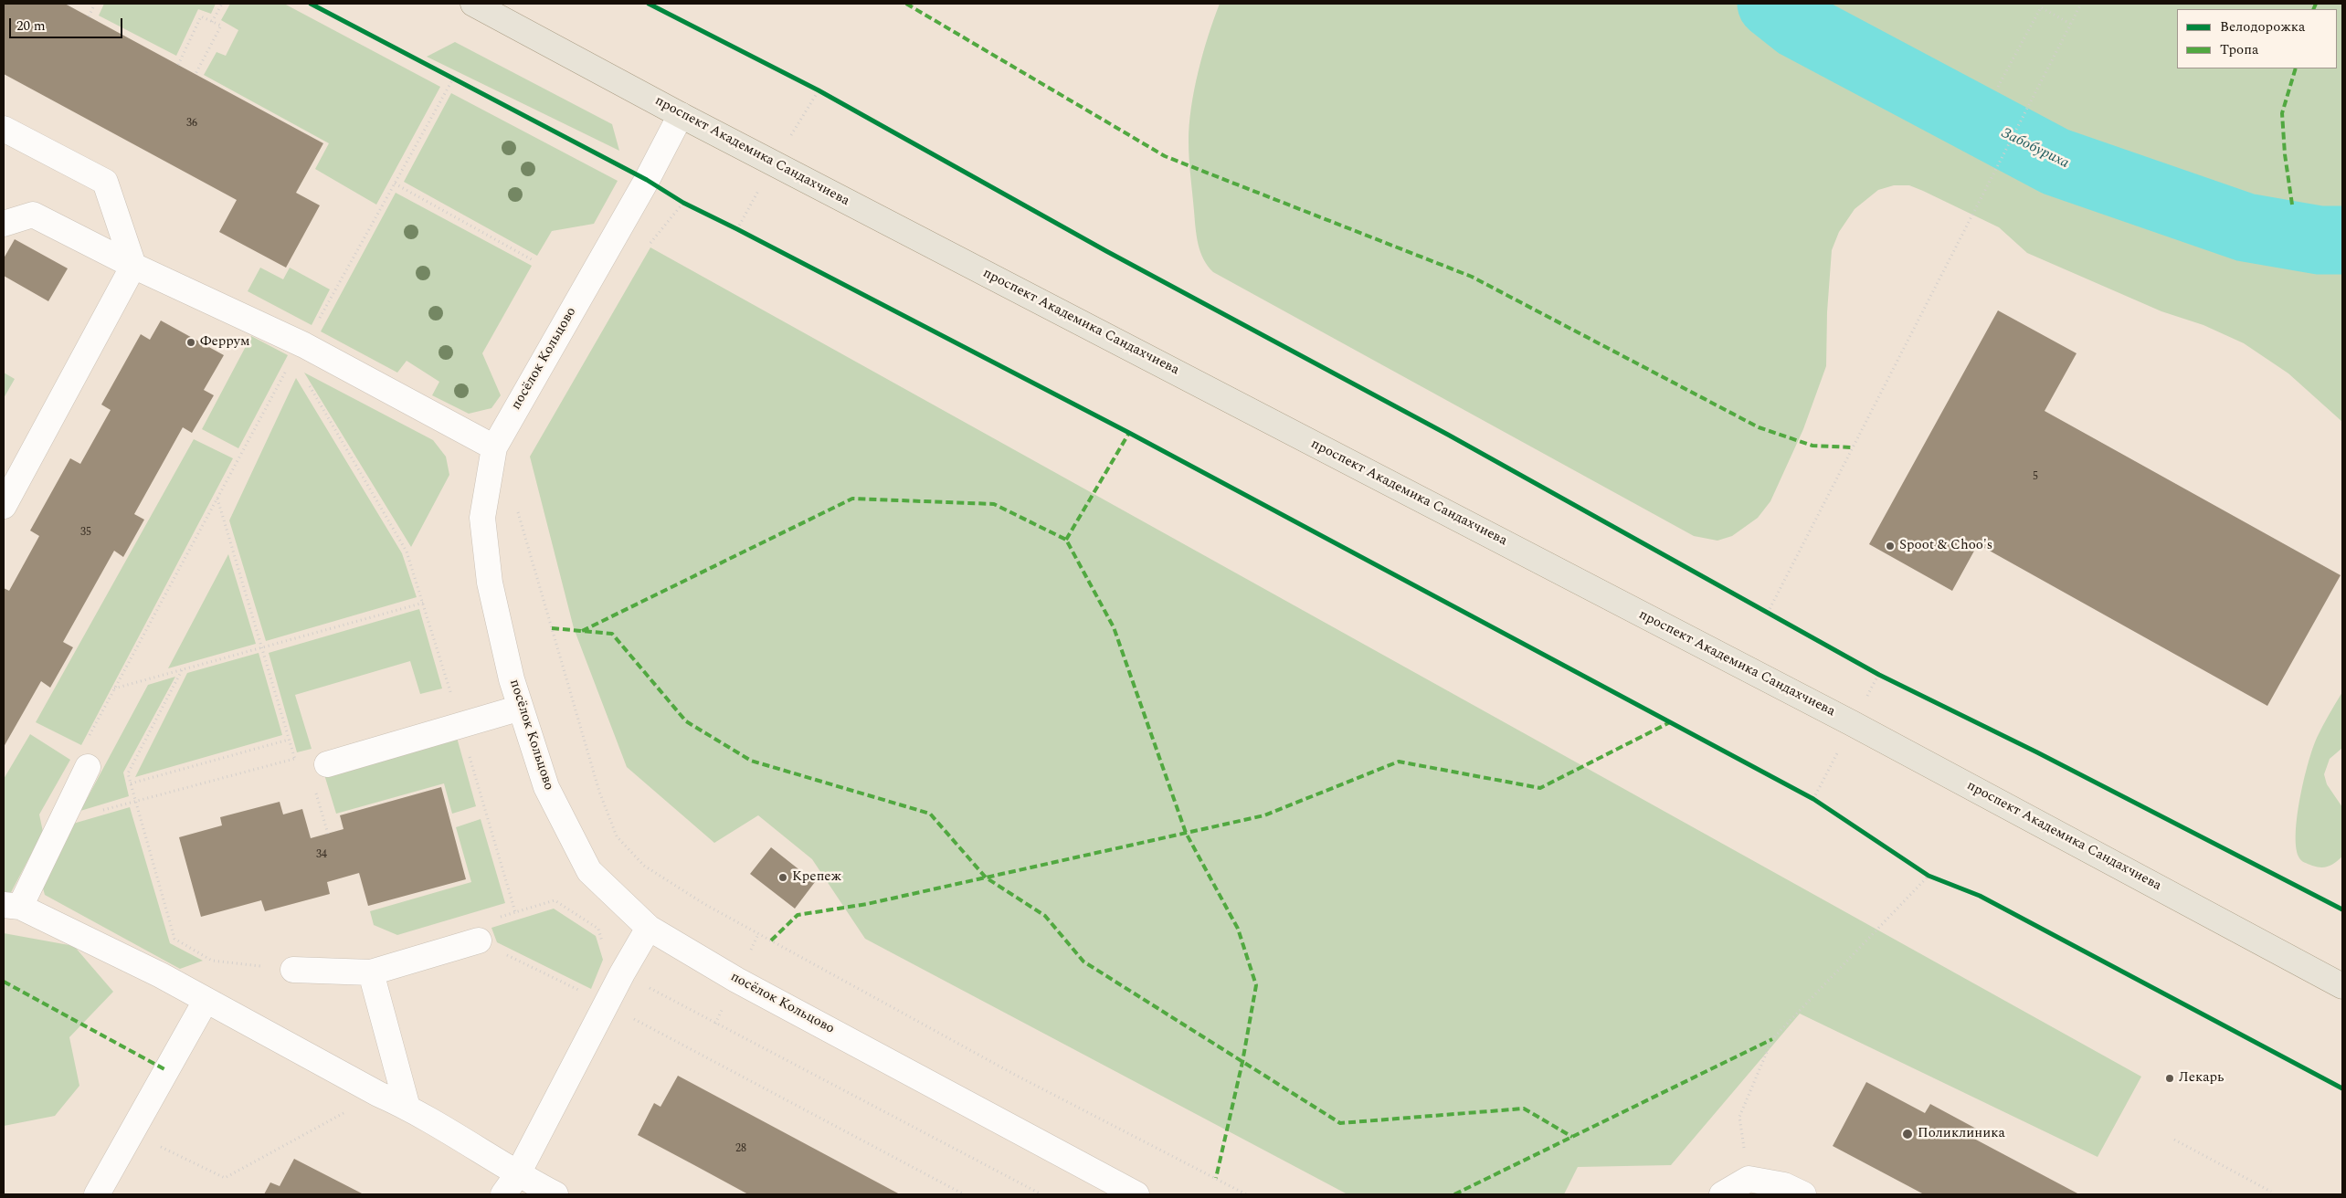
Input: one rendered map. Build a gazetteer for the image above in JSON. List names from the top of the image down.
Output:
{
  "streets": {
    "main road": ["проспект Академика Сандахчиева"],
    "street": ["посёлок Кольцово"]
  },
  "crossings": [
    ["проспект Академика Сандахчиева", "посёлок Кольцово"]
  ],
  "water": ["Забобуриха"],
  "places": [
    "Феррум",
    "Spoot & Choo's",
    "Крепеж",
    "Лекарь",
    "Поликлиника"
  ],
  "house_numbers": [
    "36",
    "5",
    "35",
    "34",
    "28"
  ],
  "legend": ["Велодорожка", "Тропа"],
  "scale_bar": "20 m"
}
